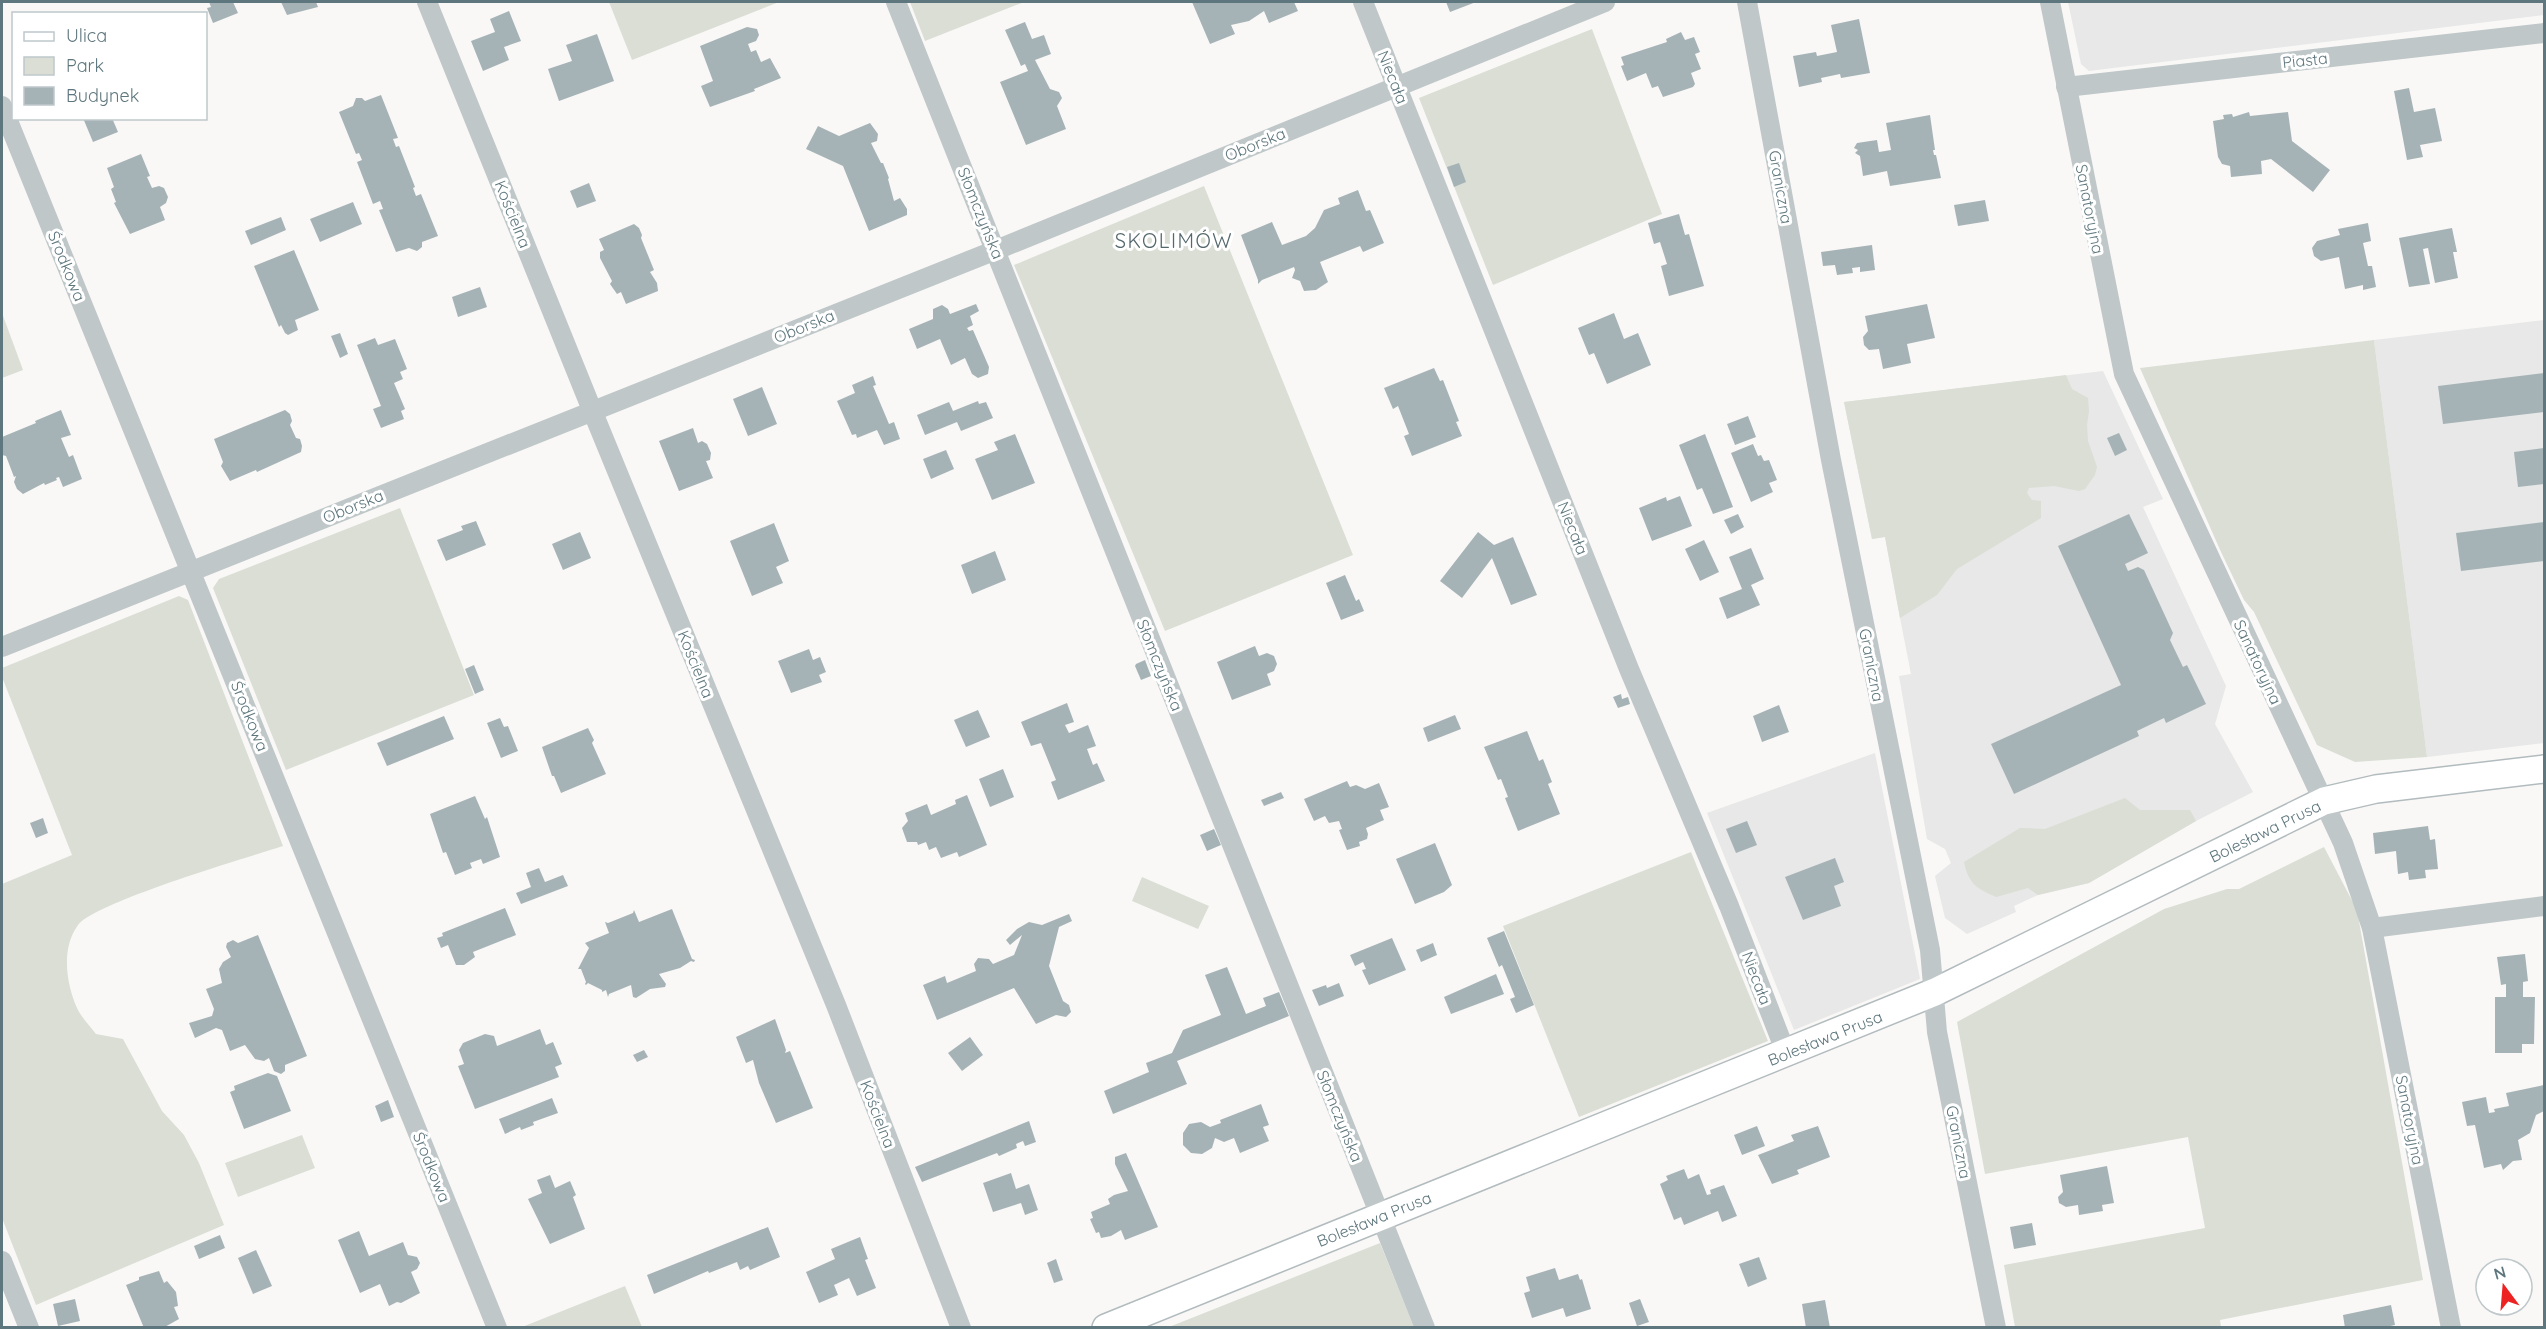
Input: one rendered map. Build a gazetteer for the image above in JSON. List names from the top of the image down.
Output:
{
  "streets": {
    "street": [
      "Piasta",
      "Niecała",
      "Oborska",
      "Graniczna",
      "Sanatoryjna",
      "Słomczyńska",
      "Kościelna",
      "Środkowa",
      "Bolesława Prusa"
    ]
  },
  "crossings": [
    ["Piasta", "Sanatoryjna"],
    ["Niecała", "Oborska"],
    ["Niecała", "Bolesława Prusa"],
    ["Oborska", "Słomczyńska"],
    ["Oborska", "Kościelna"],
    ["Oborska", "Środkowa"],
    ["Graniczna", "Bolesława Prusa"],
    ["Sanatoryjna", "Bolesława Prusa"],
    ["Słomczyńska", "Bolesława Prusa"]
  ],
  "districts": ["SKOLIMÓW"],
  "legend": ["Ulica", "Park", "Budynek"],
  "north": "top"
}
